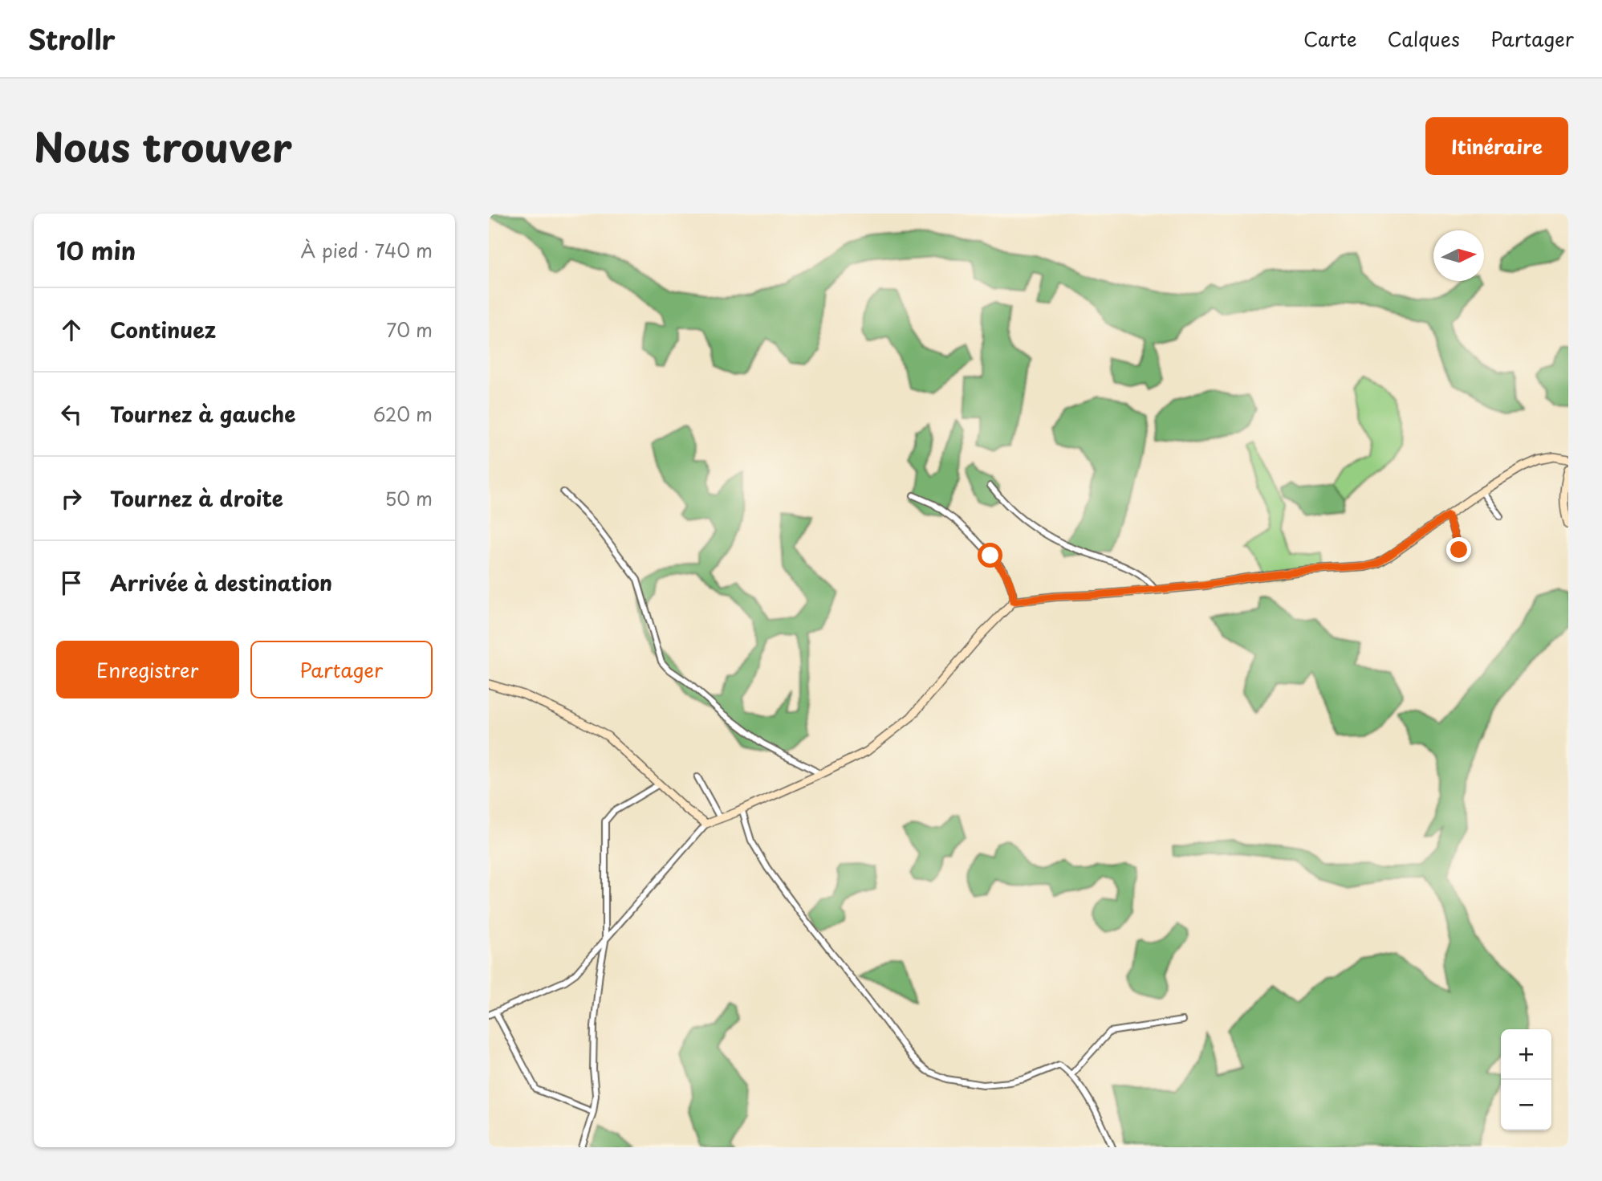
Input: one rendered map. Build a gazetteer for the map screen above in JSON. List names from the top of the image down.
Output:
{
  "north": "right",
  "page": {
    "header": "Strollr",
    "nav": ["Carte", "Calques", "Partager"],
    "title": "Nous trouver",
    "buttons": [
      "Itinéraire",
      ["Enregistrer", "Partager"]
    ],
    "heading": ["10 min", "À pied · 740 m"],
    "list": [
      ["Continuez", "70 m"],
      ["Tournez à gauche", "620 m"],
      ["Tournez à droite", "50 m"],
      "Arrivée à destination"
    ],
    "map_buttons": ["+", "−"]
  }
}
